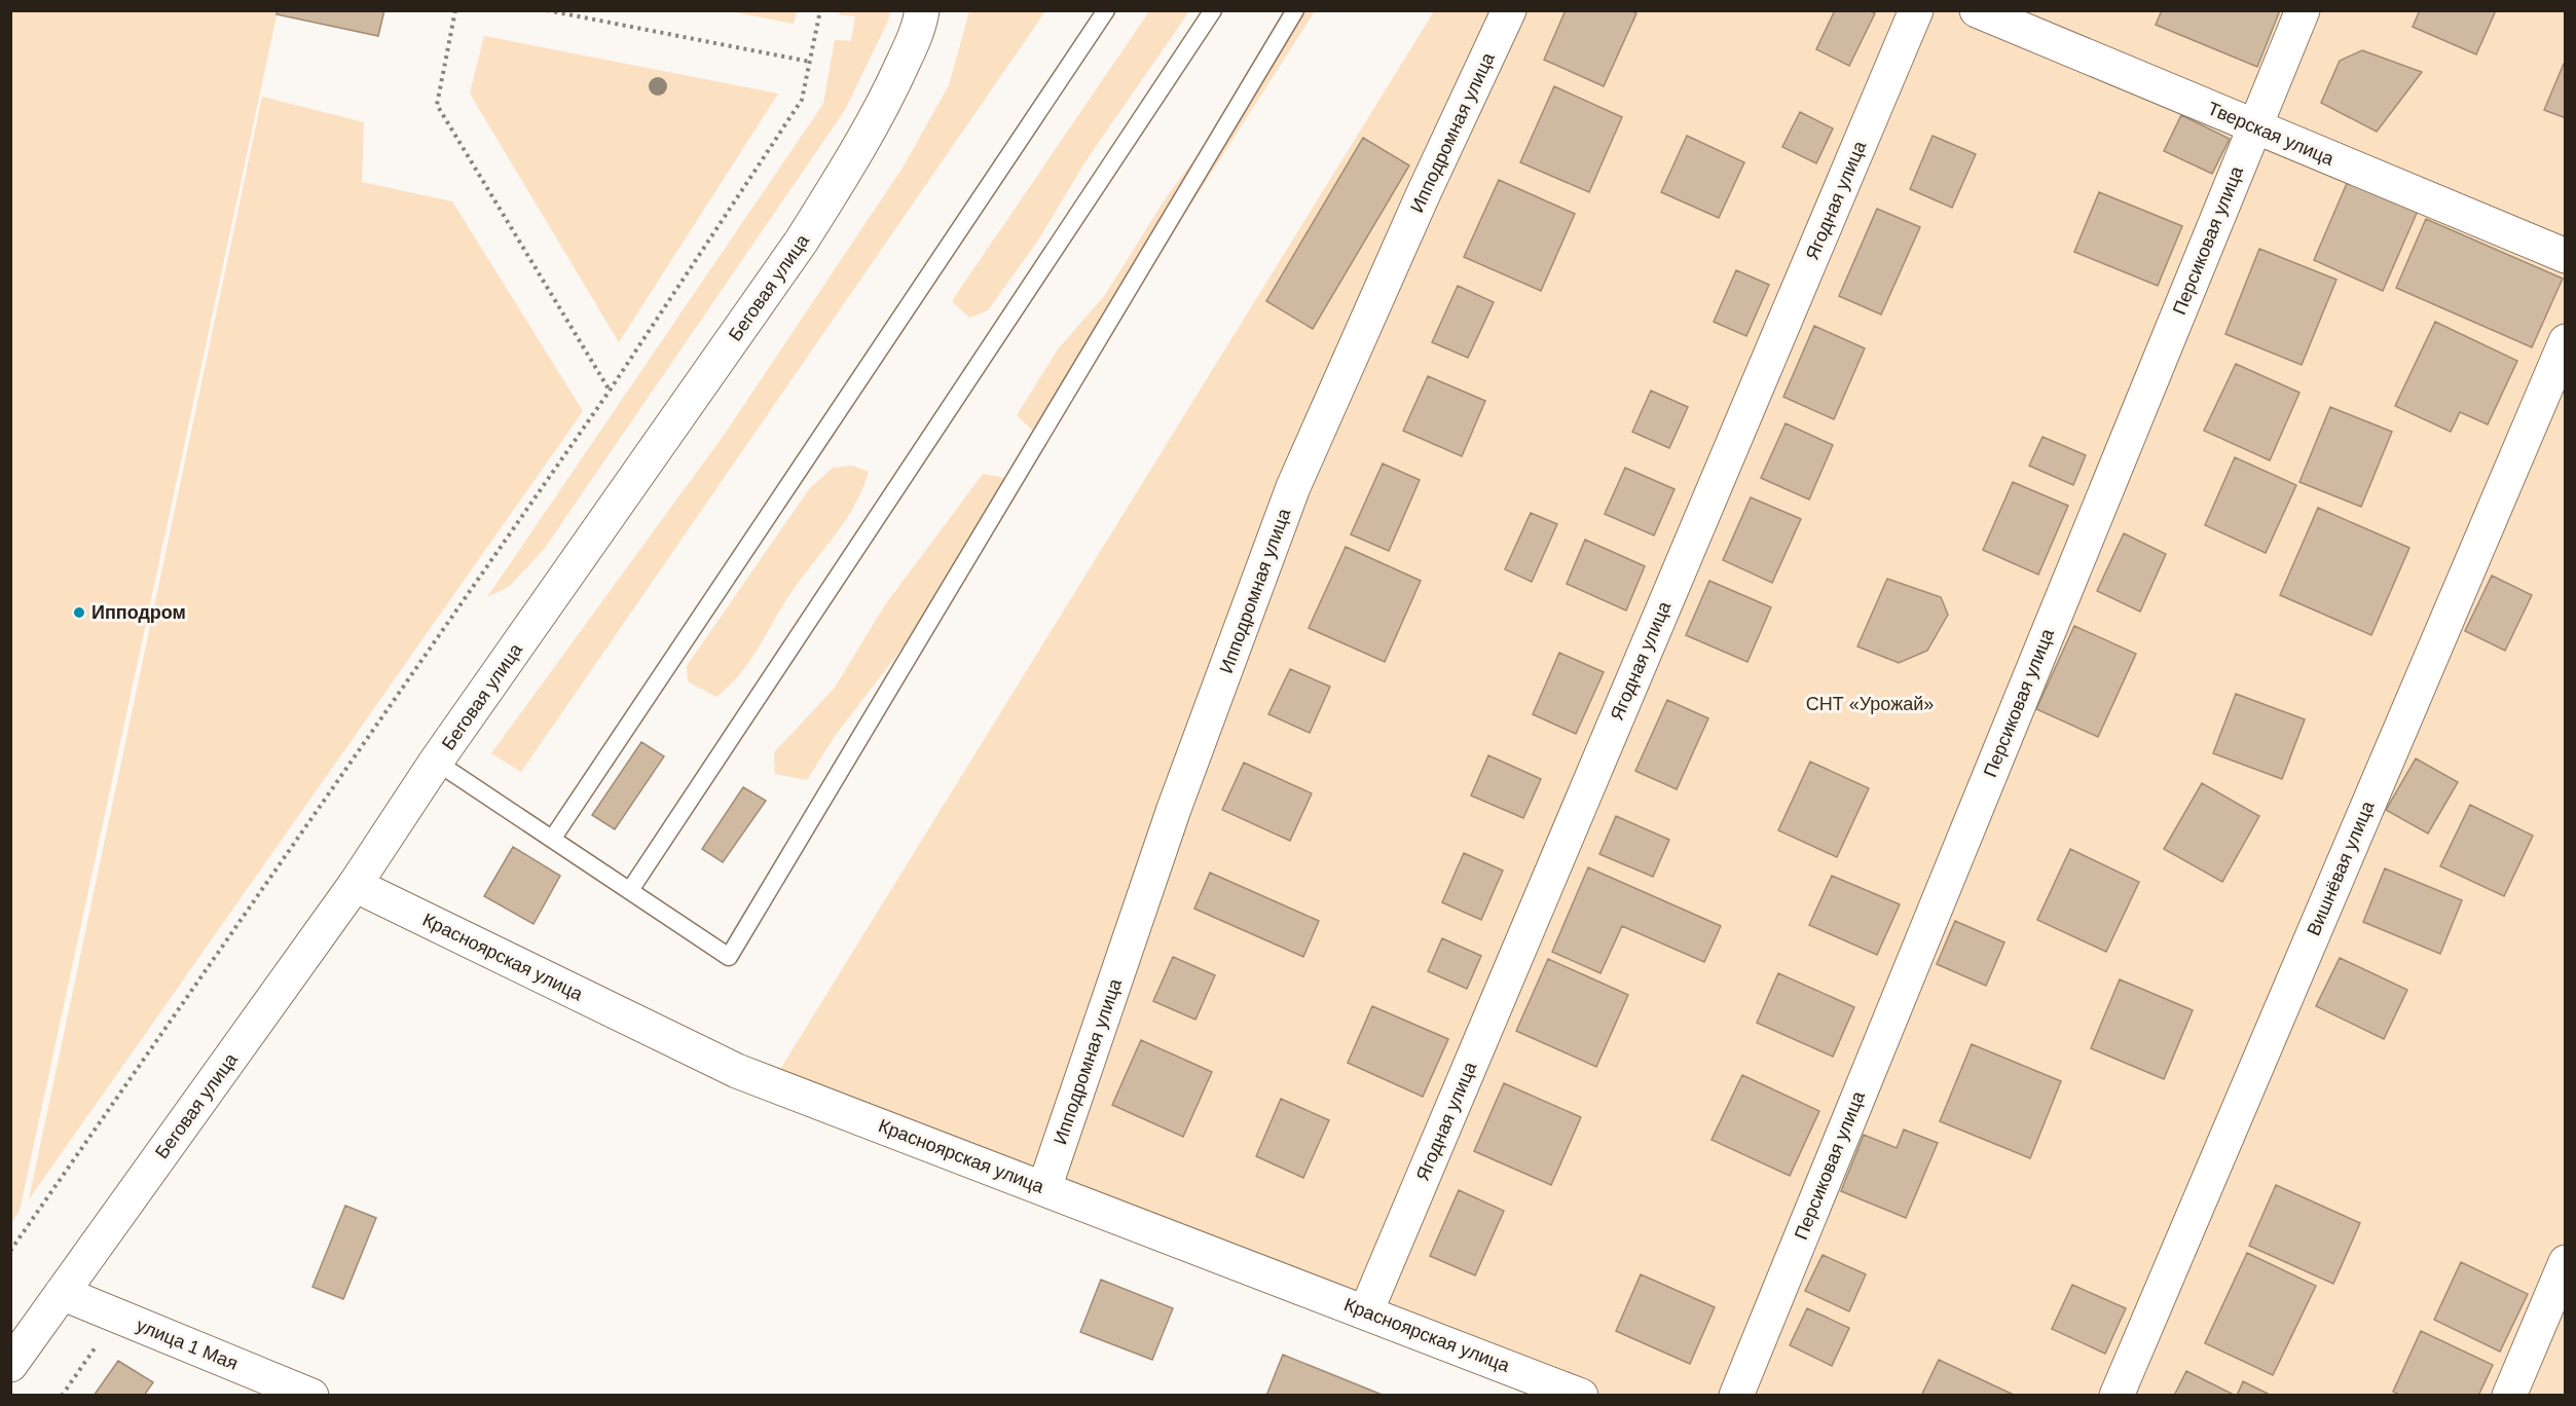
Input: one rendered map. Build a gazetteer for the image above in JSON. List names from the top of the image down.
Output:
{
  "streets": {
    "street": [
      "Ипподромная улица",
      "Тверская улица",
      "Ягодная улица",
      "Персиковая улица",
      "Беговая улица",
      "Вишнёвая улица",
      "Красноярская улица",
      "улица 1 Мая"
    ]
  },
  "crossings": [
    ["Ипподромная улица", "Красноярская улица"],
    ["Тверская улица", "Персиковая улица"],
    ["Ягодная улица", "Красноярская улица"],
    ["Беговая улица", "Красноярская улица"],
    ["Беговая улица", "улица 1 Мая"]
  ],
  "parks": ["СНТ «Урожай»"],
  "places": ["Ипподром"]
}
